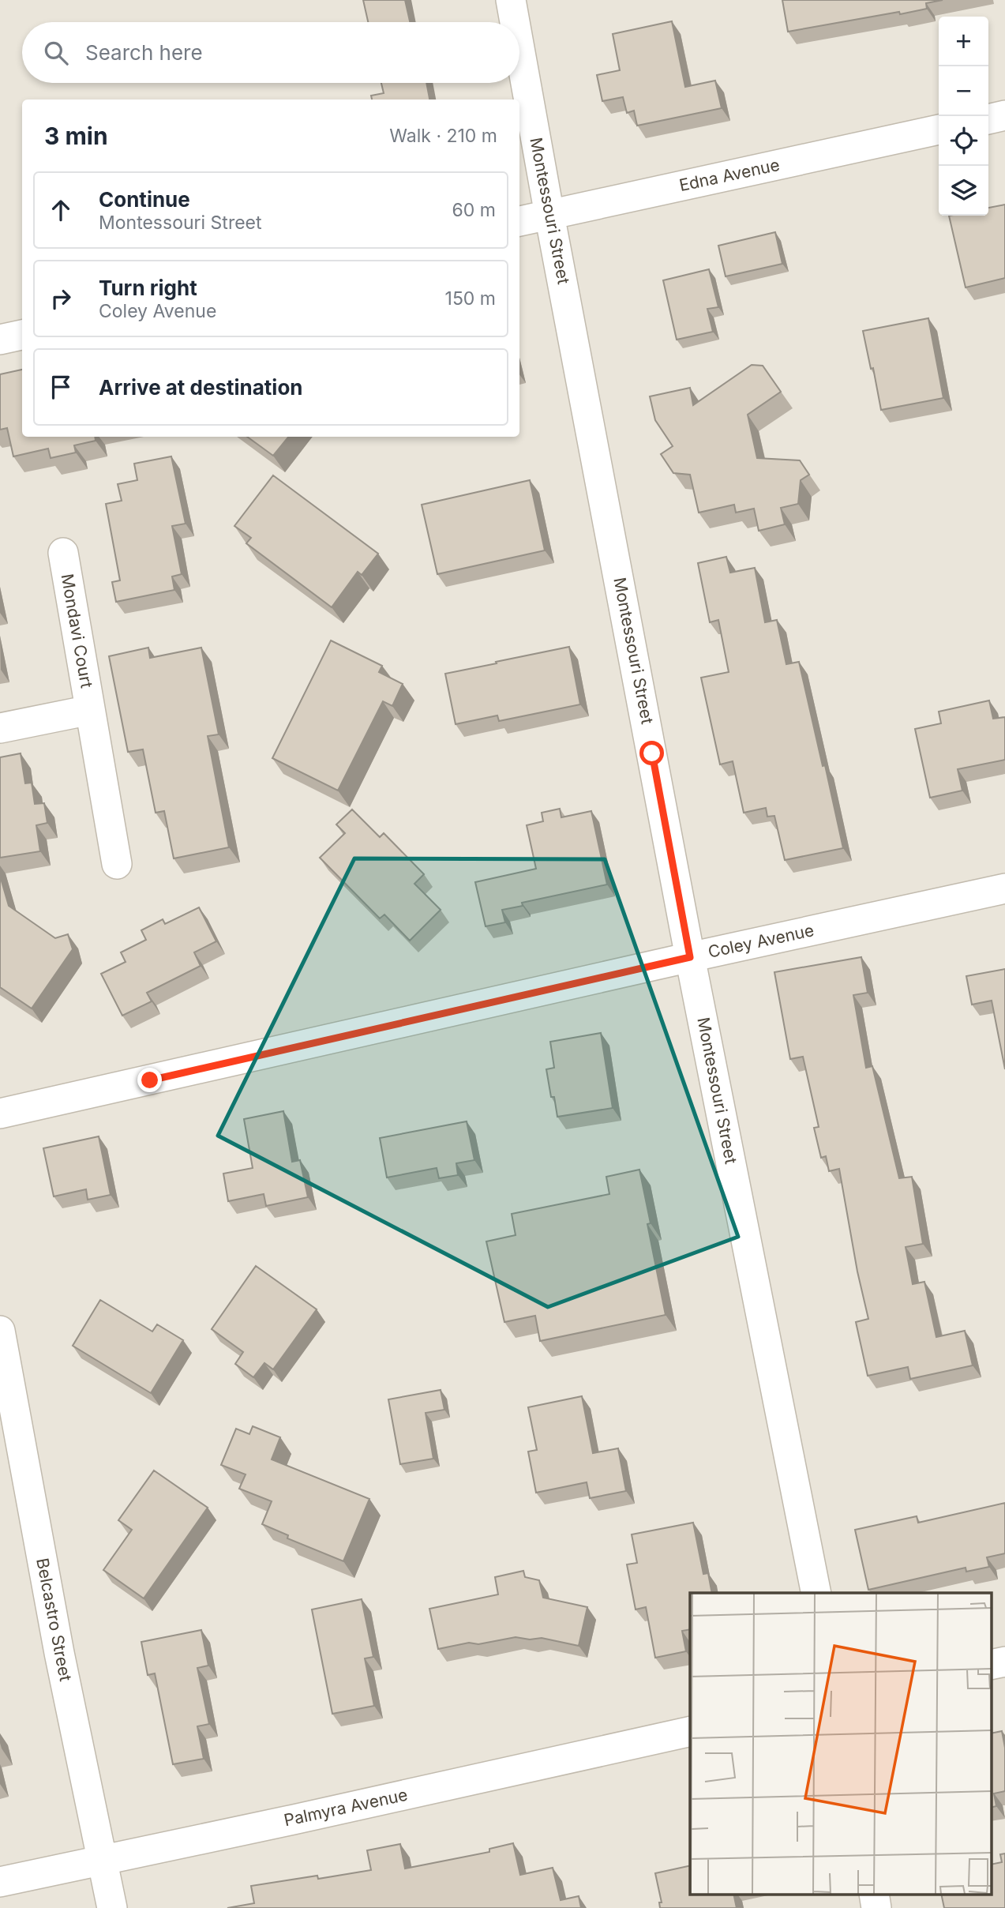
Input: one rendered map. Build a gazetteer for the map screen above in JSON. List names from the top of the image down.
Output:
{
  "streets": {
    "street": [
      "Edna Avenue",
      "Montessouri Street",
      "Mondavi Court",
      "Coley Avenue",
      "Belcastro Street",
      "Palmyra Avenue"
    ]
  },
  "crossings": [
    ["Edna Avenue", "Montessouri Street"],
    ["Montessouri Street", "Coley Avenue"],
    ["Belcastro Street", "Palmyra Avenue"]
  ],
  "page": {
    "map_buttons": ["+", "−"],
    "search": "Search here",
    "heading": ["3 min", "Walk · 210 m"],
    "list": [
      ["Continue", "Montessouri Street", "60 m"],
      ["Turn right", "Coley Avenue", "150 m"],
      "Arrive at destination"
    ]
  }
}
